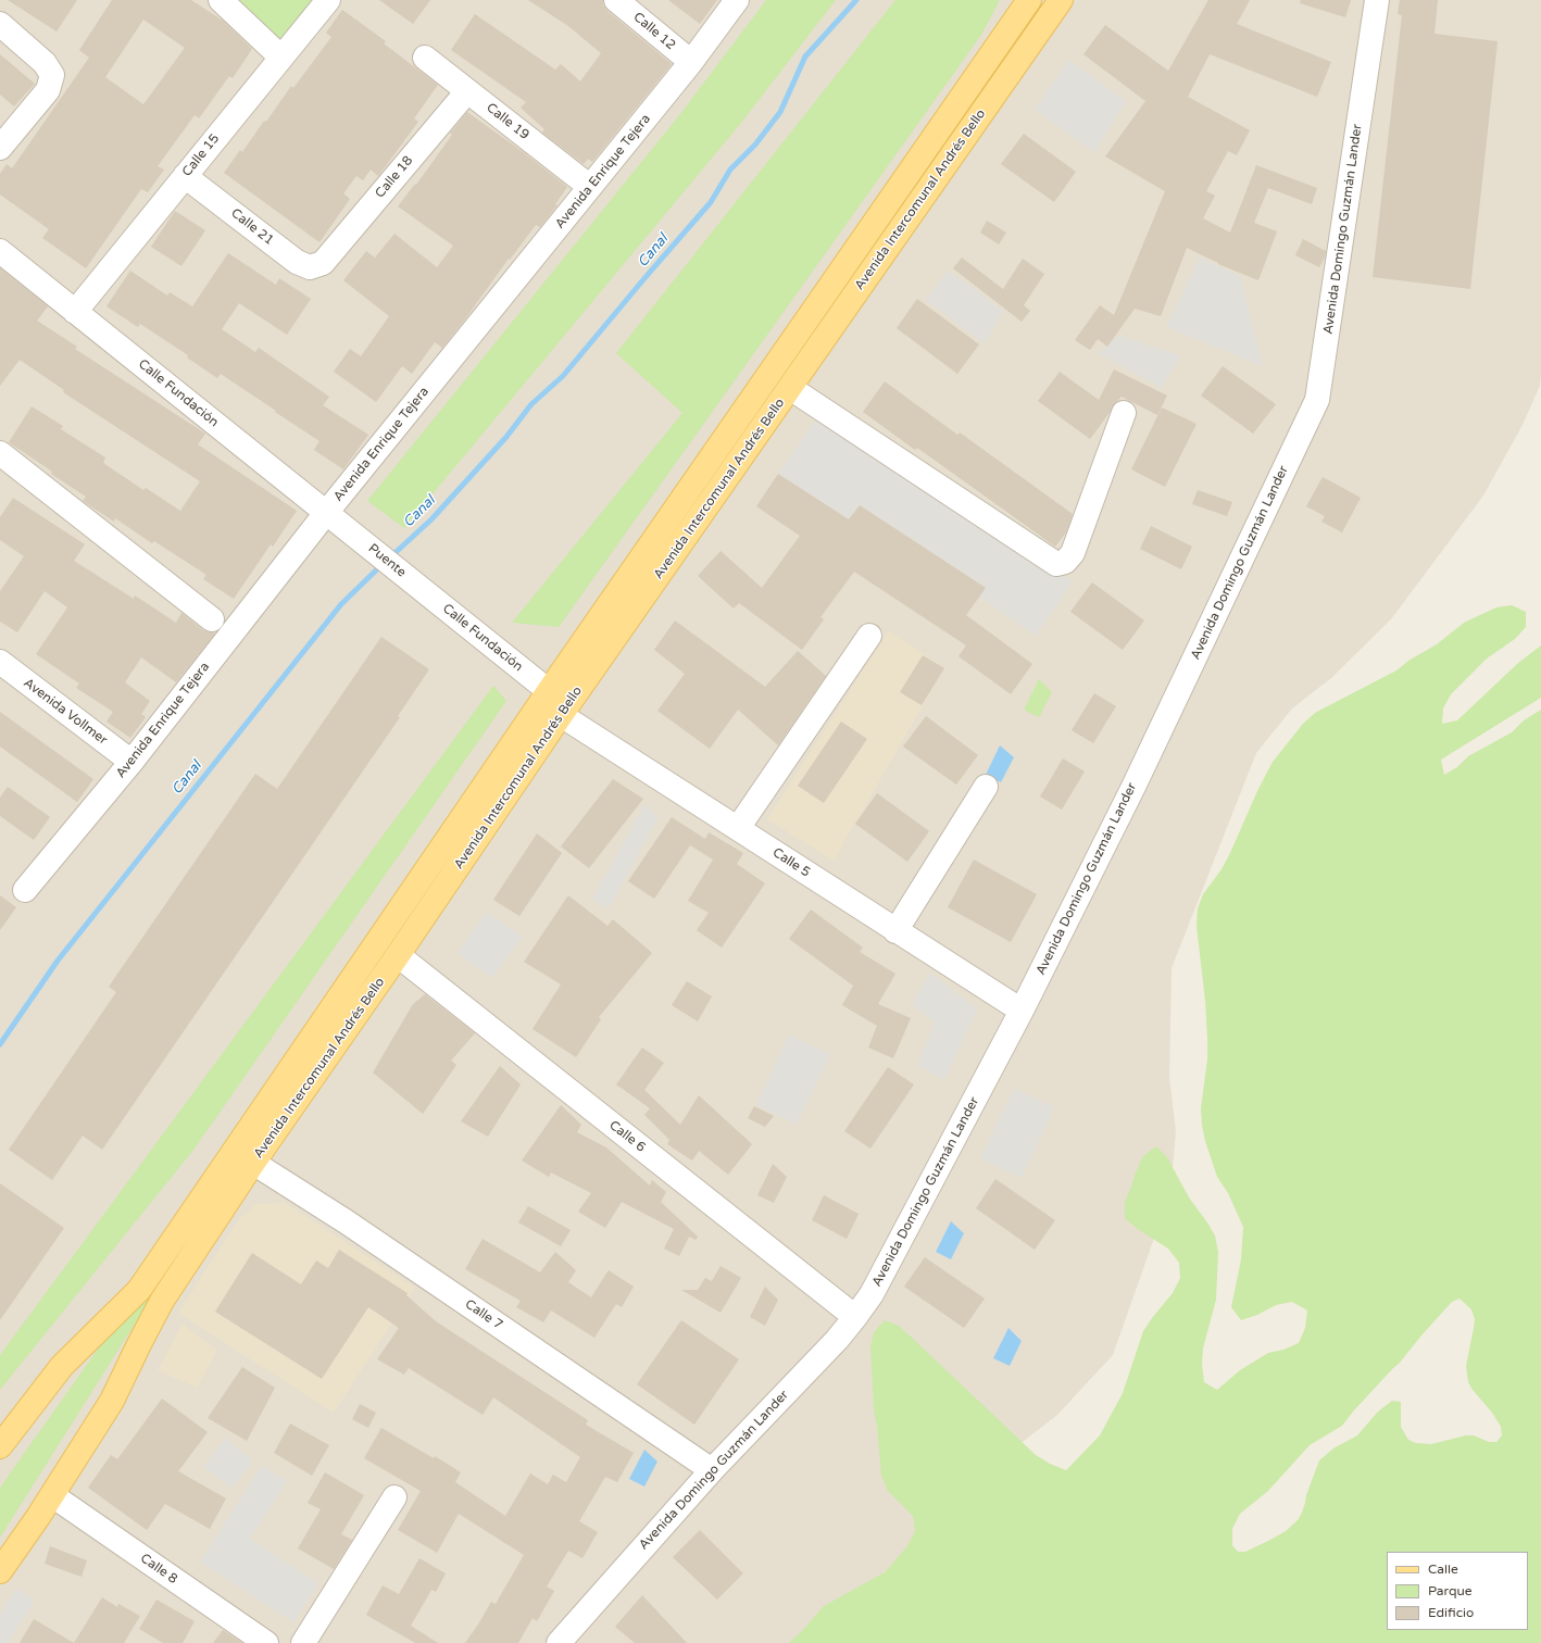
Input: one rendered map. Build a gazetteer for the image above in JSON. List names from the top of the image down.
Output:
{
  "streets": {
    "main road": ["Avenida Intercomunal Andrés Bello"],
    "street": [
      "Calle 12",
      "Calle 19",
      "Calle 15",
      "Avenida Enrique Tejera",
      "Calle 18",
      "Calle 21",
      "Avenida Domingo Guzmán Lander",
      "Calle Fundación",
      "Puente",
      "Avenida Vollmer",
      "Calle 5",
      "Calle 6",
      "Calle 7",
      "Calle 8"
    ]
  },
  "crossings": [
    ["Calle 12", "Avenida Enrique Tejera"],
    ["Calle 19", "Avenida Enrique Tejera"],
    ["Calle 19", "Calle 18"],
    ["Calle 15", "Calle 21"],
    ["Calle 15", "Calle Fundación"],
    ["Avenida Enrique Tejera", "Calle Fundación"],
    ["Avenida Enrique Tejera", "Avenida Vollmer"],
    ["Calle 18", "Calle 21"],
    ["Avenida Intercomunal Andrés Bello", "Calle Fundación"],
    ["Avenida Intercomunal Andrés Bello", "Calle 5"],
    ["Avenida Intercomunal Andrés Bello", "Calle 6"],
    ["Avenida Intercomunal Andrés Bello", "Calle 7"],
    ["Avenida Intercomunal Andrés Bello", "Calle 8"],
    ["Avenida Domingo Guzmán Lander", "Calle 5"],
    ["Avenida Domingo Guzmán Lander", "Calle 6"],
    ["Avenida Domingo Guzmán Lander", "Calle 7"],
    ["Calle Fundación", "Puente"]
  ],
  "water": ["Canal"],
  "legend": ["Calle", "Parque", "Edificio"]
}
